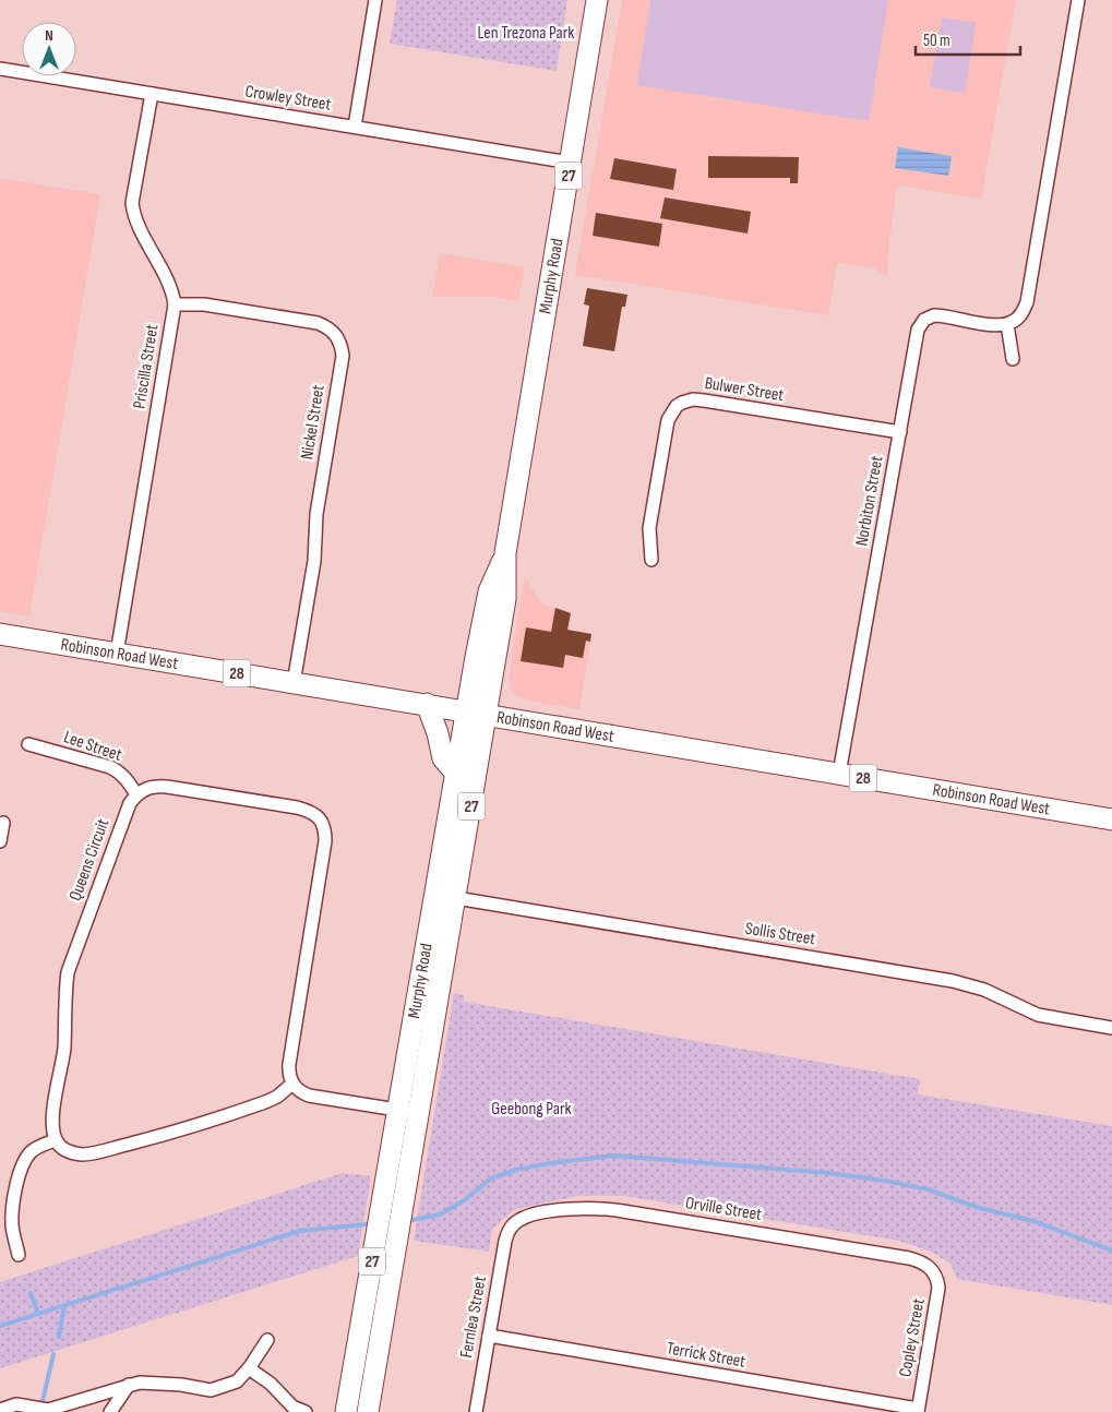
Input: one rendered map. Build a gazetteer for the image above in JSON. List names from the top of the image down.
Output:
{
  "streets": {
    "main road": [
      "27",
      "Murphy Road",
      "Robinson Road West",
      "28"
    ],
    "street": [
      "Crowley Street",
      "Priscilla Street",
      "Bulwer Street",
      "Nickel Street",
      "Norbiton Street",
      "Lee Street",
      "Queens Circuit",
      "Sollis Street",
      "Orville Street",
      "Fernlea Street",
      "Copley Street",
      "Terrick Street"
    ]
  },
  "crossings": [
    ["Crowley Street", "Murphy Road"],
    ["Crowley Street", "Priscilla Street"],
    ["Murphy Road", "Robinson Road West"],
    ["Murphy Road", "Sollis Street"],
    ["Priscilla Street", "Nickel Street"],
    ["Priscilla Street", "Robinson Road West"],
    ["Bulwer Street", "Norbiton Street"],
    ["Nickel Street", "Robinson Road West"],
    ["Norbiton Street", "Robinson Road West"],
    ["Lee Street", "Queens Circuit"],
    ["Orville Street", "Fernlea Street"],
    ["Orville Street", "Copley Street"],
    ["Fernlea Street", "Terrick Street"],
    ["Copley Street", "Terrick Street"]
  ],
  "parks": ["Len Trezona Park", "Geebong Park"],
  "scale_bar": "50 m",
  "north": "top"
}
